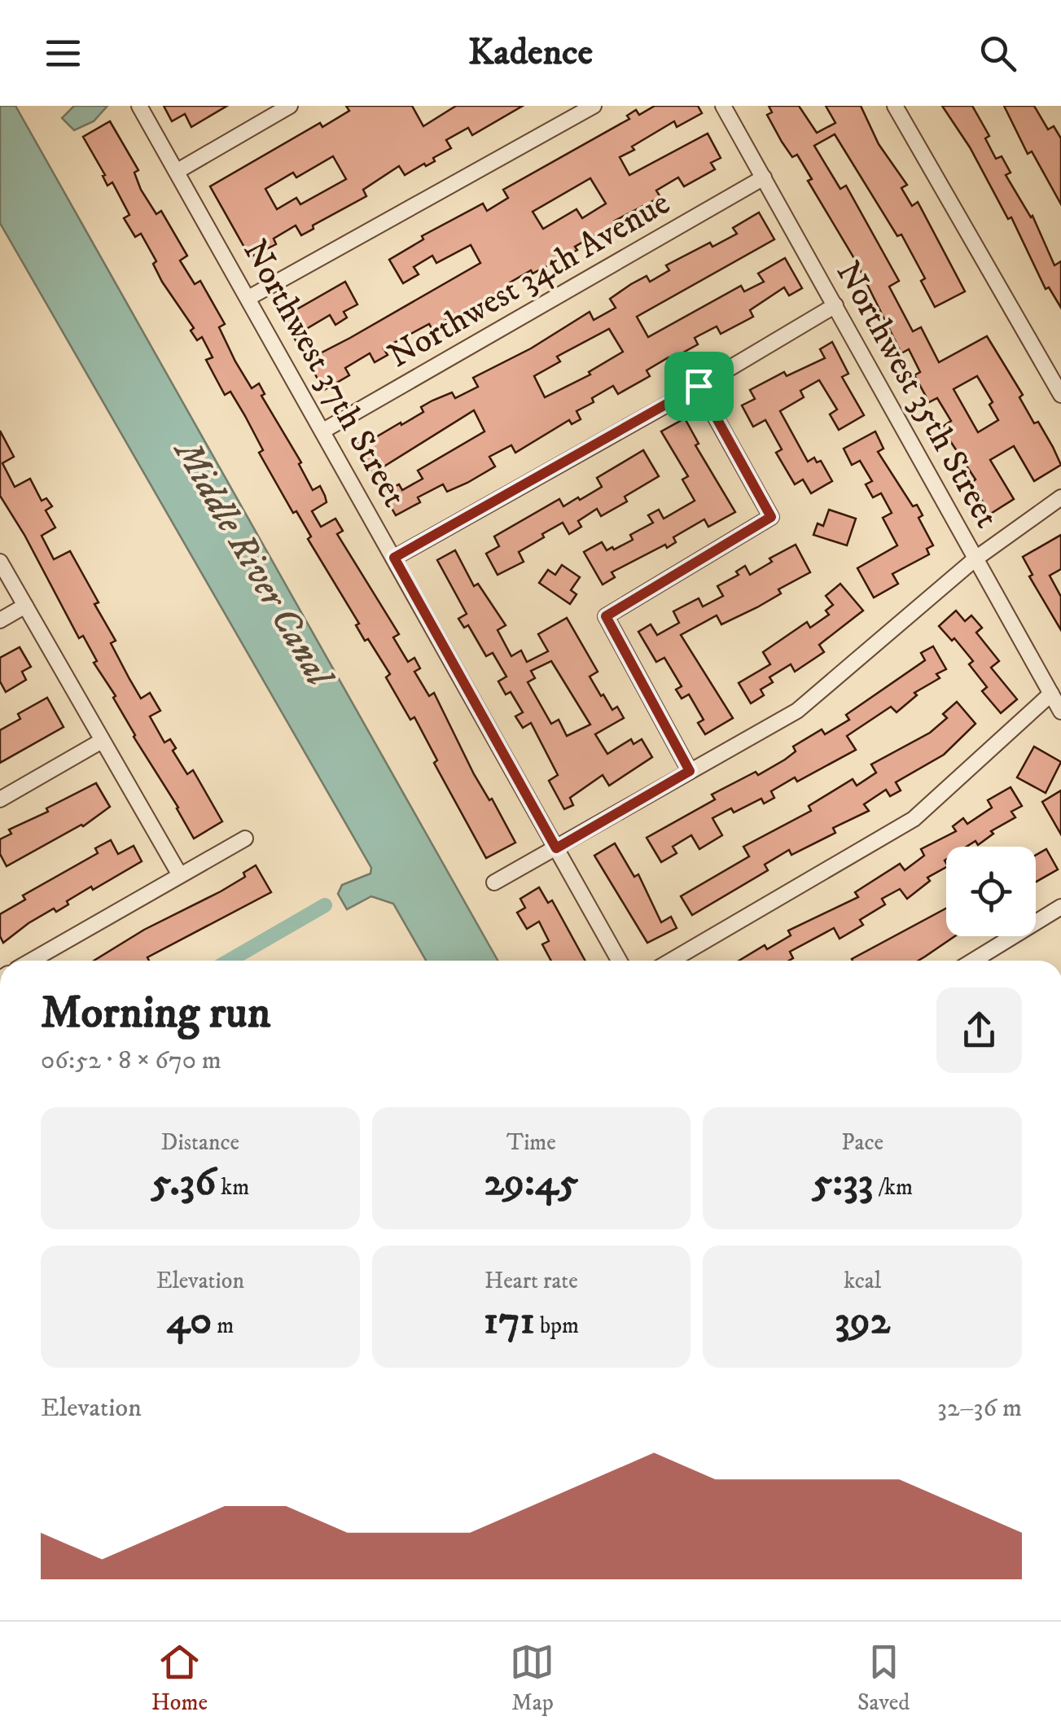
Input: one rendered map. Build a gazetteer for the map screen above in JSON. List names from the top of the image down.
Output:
{
  "streets": {
    "street": ["Northwest 34th Avenue", "Northwest 37th Street", "Northwest 35th Street"]
  },
  "crossings": [
    ["Northwest 34th Avenue", "Northwest 37th Street"],
    ["Northwest 34th Avenue", "Northwest 35th Street"]
  ],
  "water": ["Middle River Canal"],
  "page": {
    "header": "Kadence",
    "heading": ["Morning run", "06:52 · 8 × 670 m"],
    "stats": [
      ["Distance", "5.36 km"],
      ["Time", "29:45"],
      ["Pace", "5:33 /km"],
      ["Elevation", "40 m"],
      ["Heart rate", "171 bpm"],
      ["kcal", "392"]
    ],
    "chart": ["Elevation", "32–36 m"],
    "tabs": ["Home", "Map", "Saved"]
  }
}
